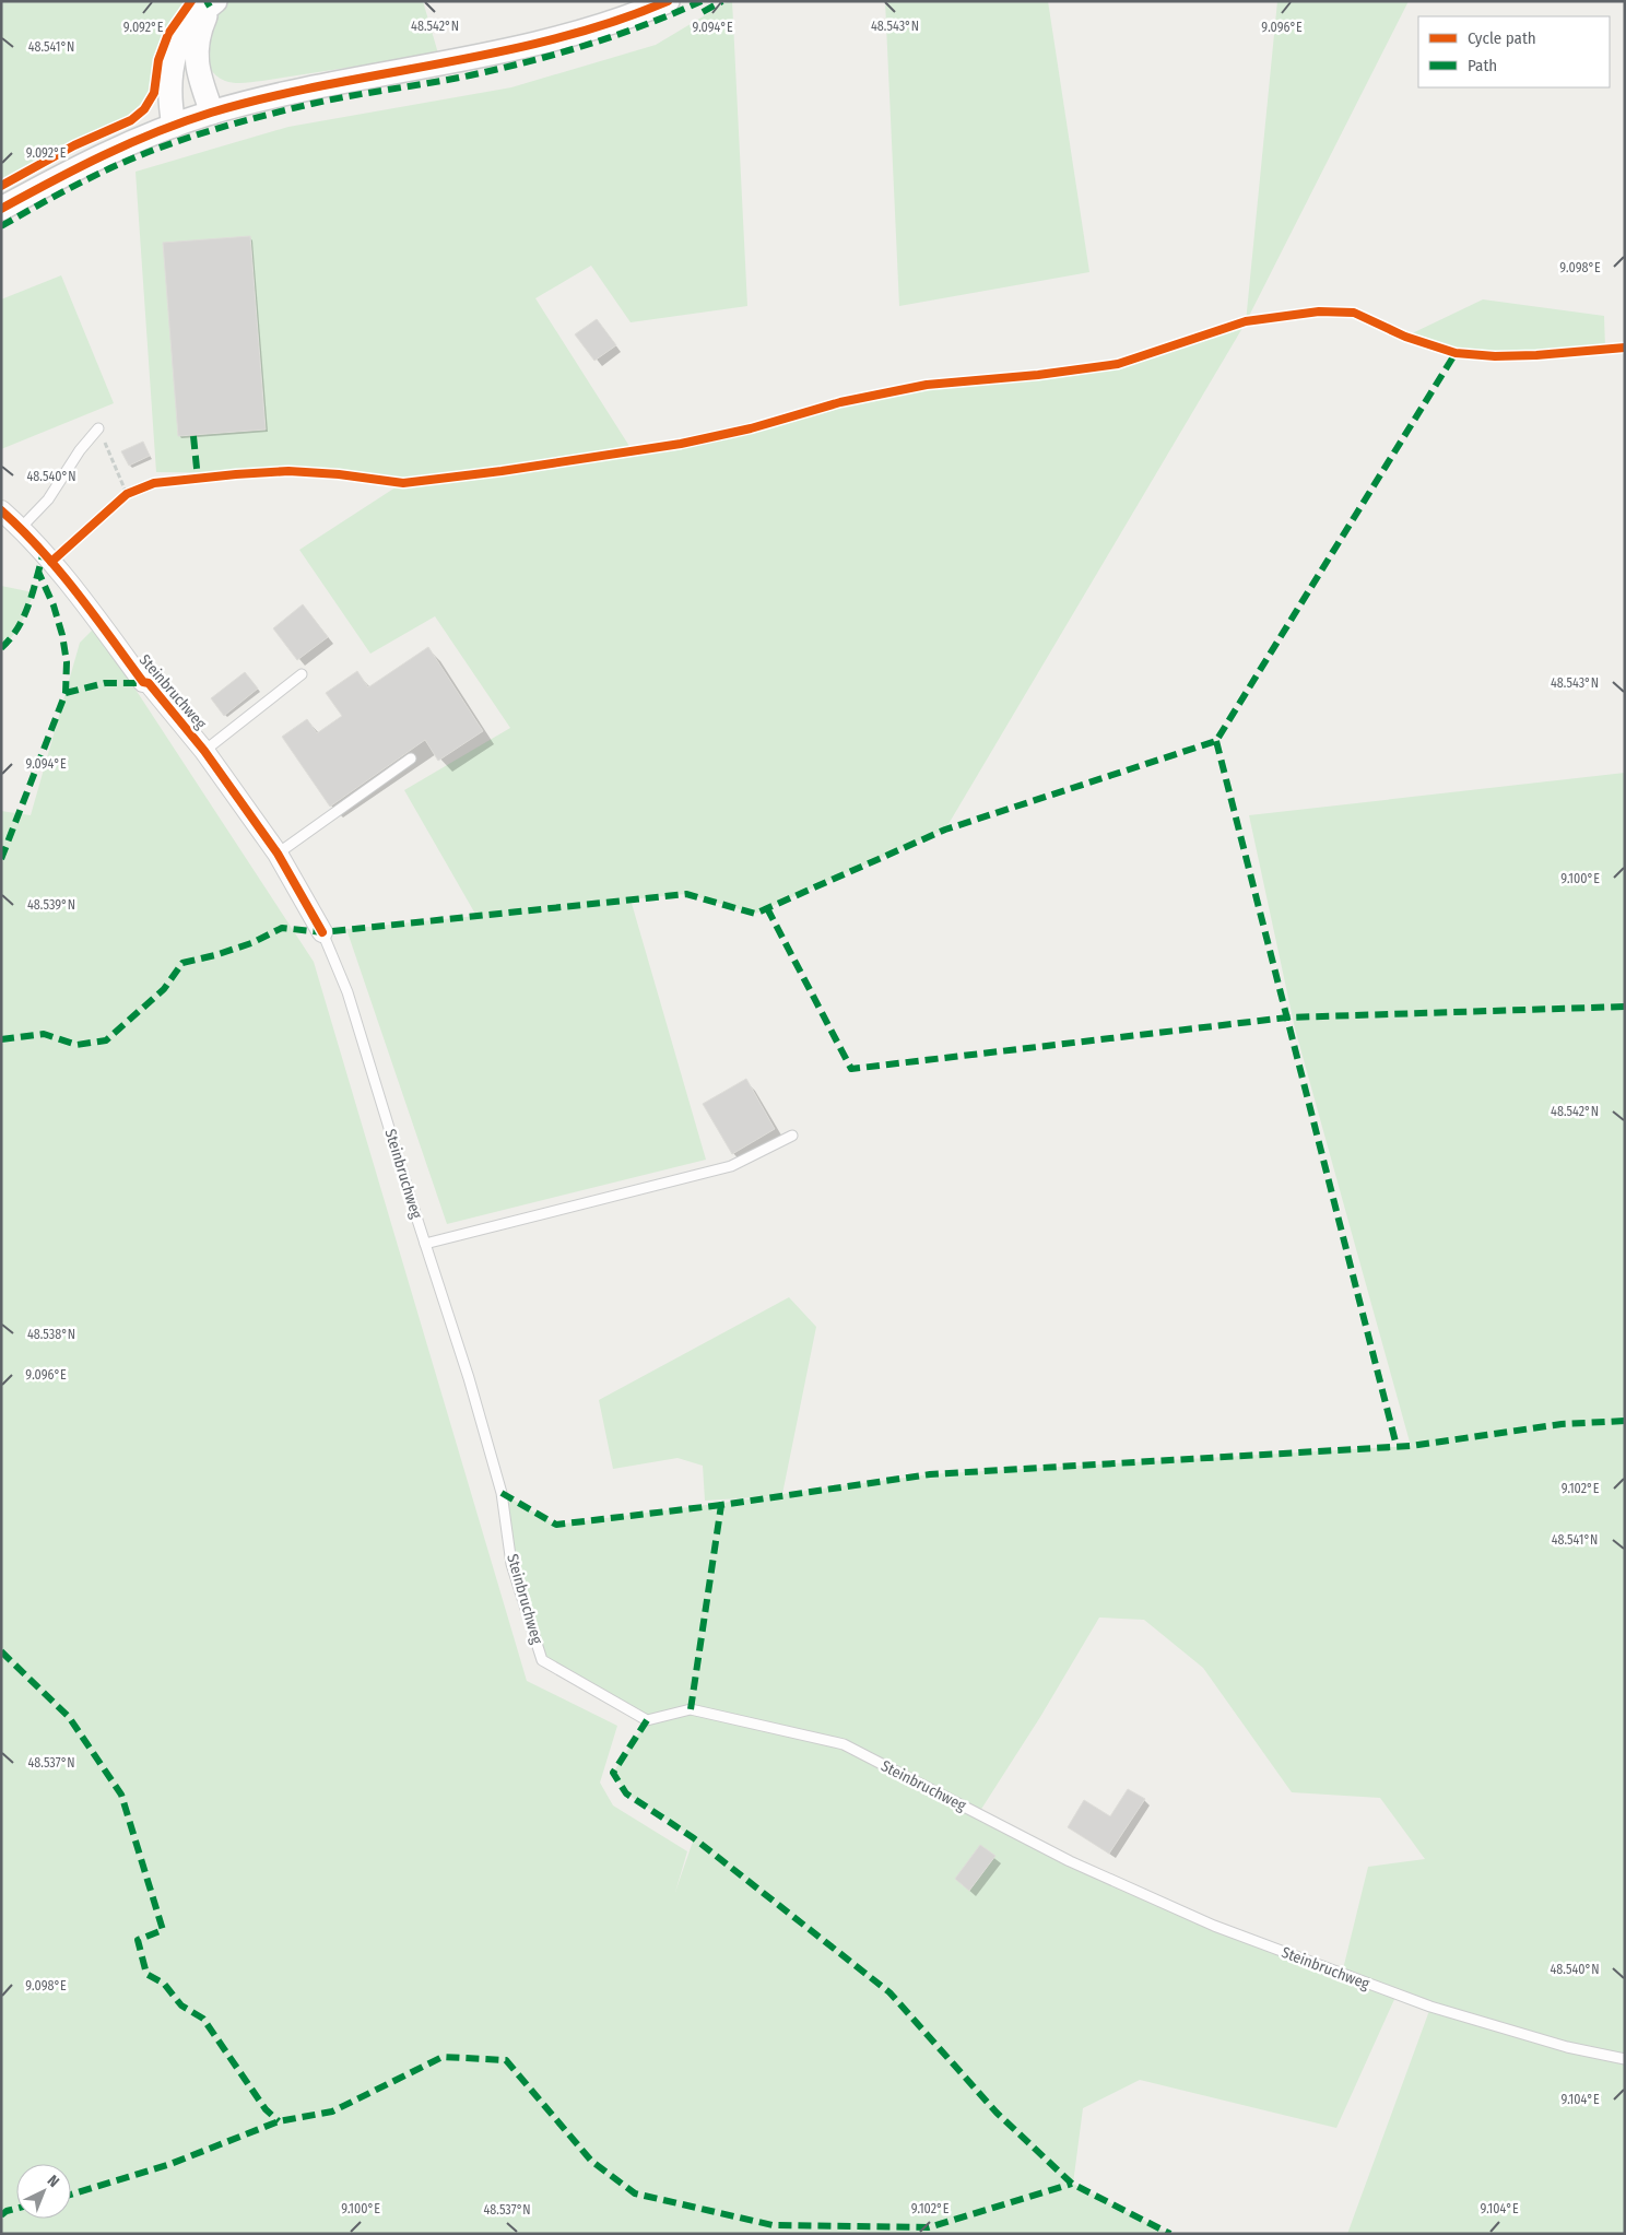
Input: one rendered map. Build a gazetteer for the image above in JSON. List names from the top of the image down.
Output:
{
  "streets": {
    "street": ["Steinbruchweg"]
  },
  "legend": ["Cycle path", "Path"],
  "north": "top right",
  "coordinates": [
    "48.542°N",
    "48.543°N",
    "9.094°E",
    "9.096°E",
    "9.092°E",
    "48.541°N",
    "9.098°E",
    "48.540°N",
    "9.100°E",
    "48.539°N",
    "48.538°N",
    "9.102°E",
    "48.537°N",
    "9.104°E"
  ]
}
